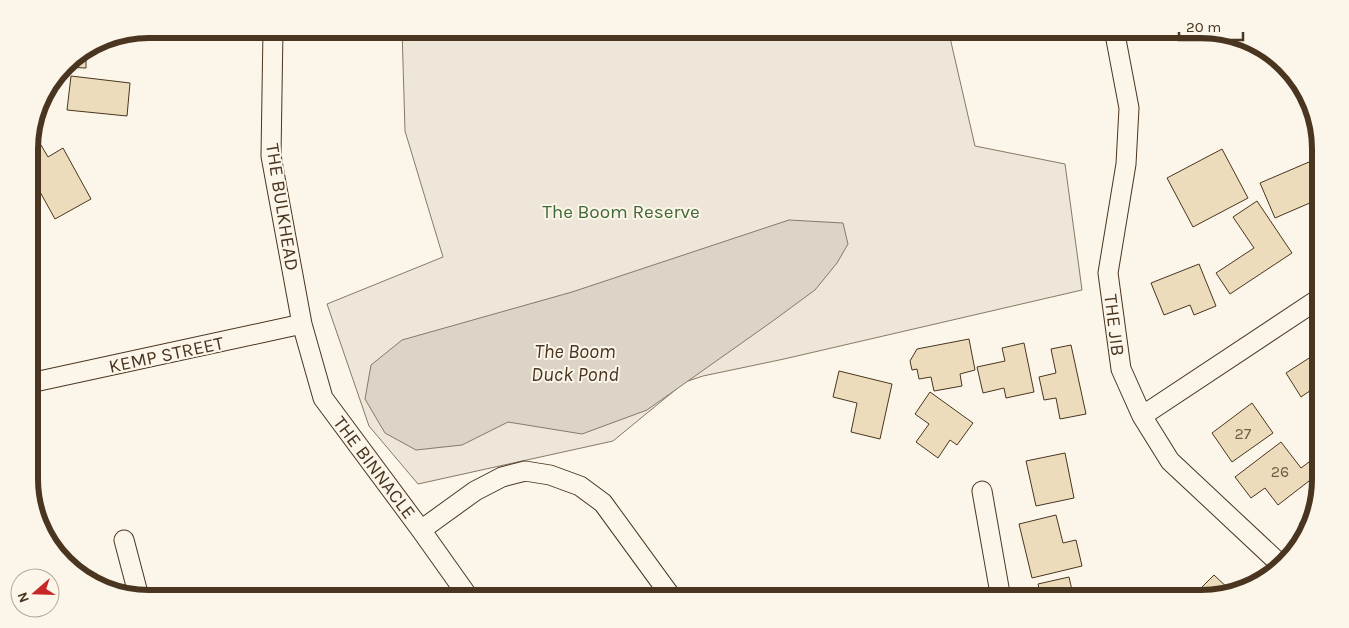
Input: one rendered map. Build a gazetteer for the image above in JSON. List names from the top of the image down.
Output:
{
  "streets": {
    "street": [
      "THE BULKHEAD",
      "THE JIB",
      "KEMP STREET",
      "THE BINNACLE"
    ]
  },
  "crossings": [
    ["THE BULKHEAD", "KEMP STREET"],
    ["THE BULKHEAD", "THE BINNACLE"],
    ["KEMP STREET", "THE BINNACLE"]
  ],
  "water": ["The Boom Duck Pond"],
  "parks": ["The Boom Reserve"],
  "house_numbers": ["27", "26"],
  "scale_bar": "20 m",
  "north": "left"
}
